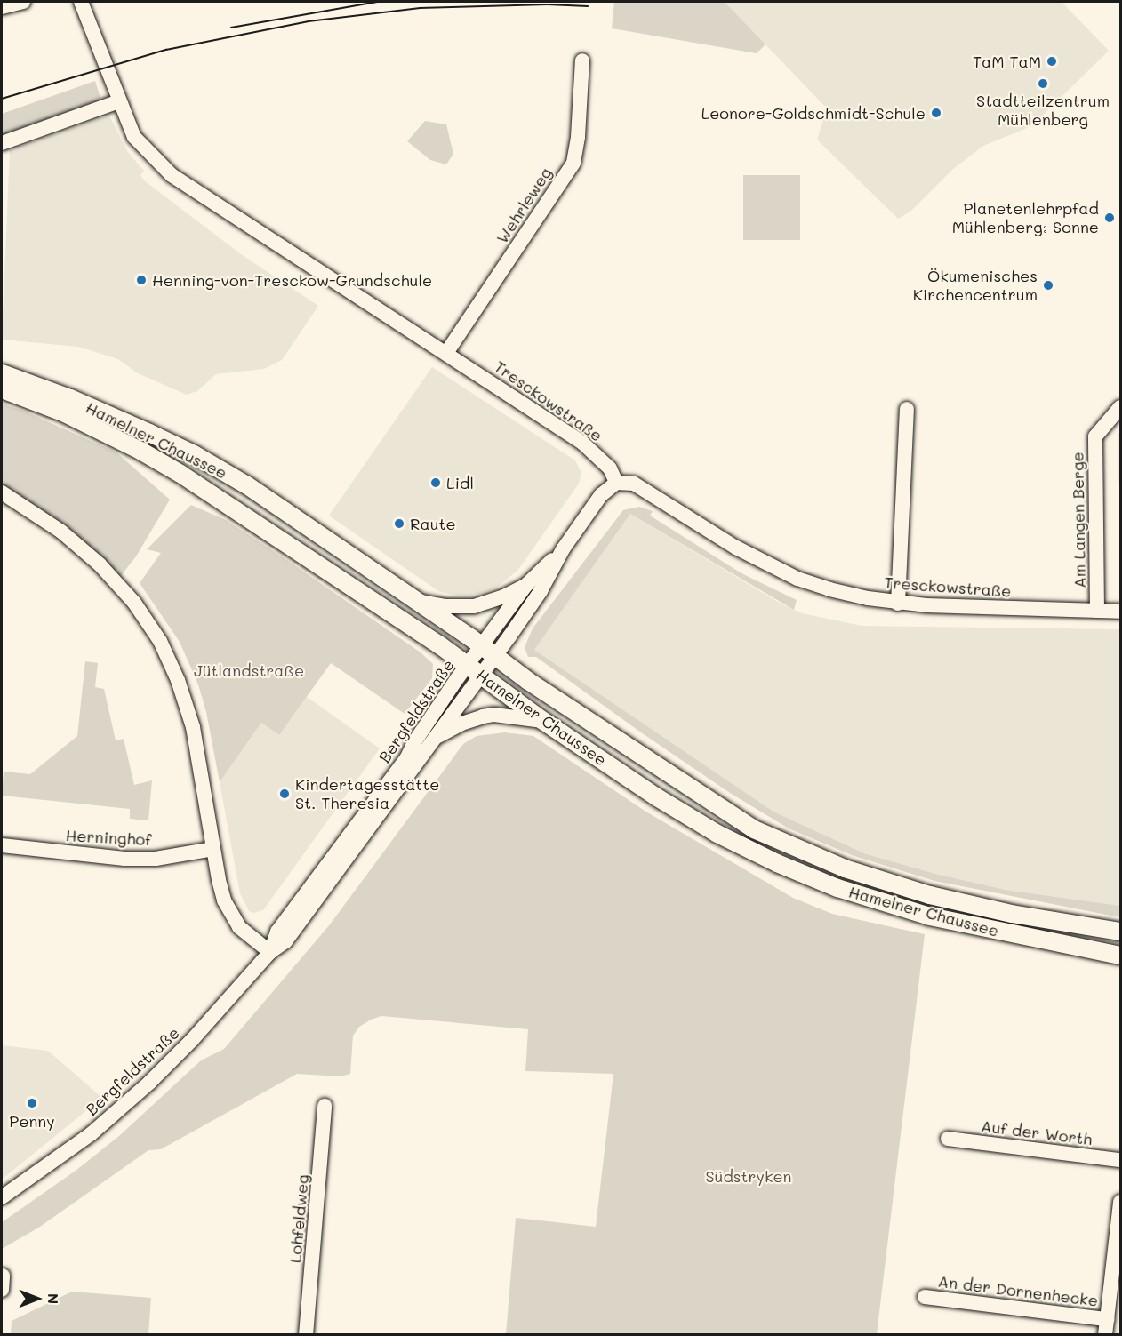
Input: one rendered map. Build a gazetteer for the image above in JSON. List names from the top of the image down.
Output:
{
  "streets": {
    "main road": ["Hamelner Chaussee"],
    "street": [
      "Wehrleweg",
      "Tresckowstraße",
      "Am Langen Berge",
      "Bergfeldstraße",
      "Herninghof",
      "Auf der Worth",
      "Lohfeldweg",
      "An der Dornenhecke"
    ]
  },
  "crossings": [
    ["Wehrleweg", "Tresckowstraße"],
    ["Tresckowstraße", "Am Langen Berge"],
    ["Hamelner Chaussee", "Bergfeldstraße"]
  ],
  "parks": ["Jütlandstraße", "Südstryken"],
  "places": [
    "TaM TaM",
    "Stadtteilzentrum Mühlenberg",
    "Leonore-Goldschmidt-Schule",
    "Planetenlehrpfad Mühlenberg: Sonne",
    "Henning-von-Tresckow-Grundschule",
    "Ökumenisches Kirchencentrum",
    "Lidl",
    "Raute",
    "Kindertagesstätte St. Theresia",
    "Penny"
  ],
  "north": "right"
}
